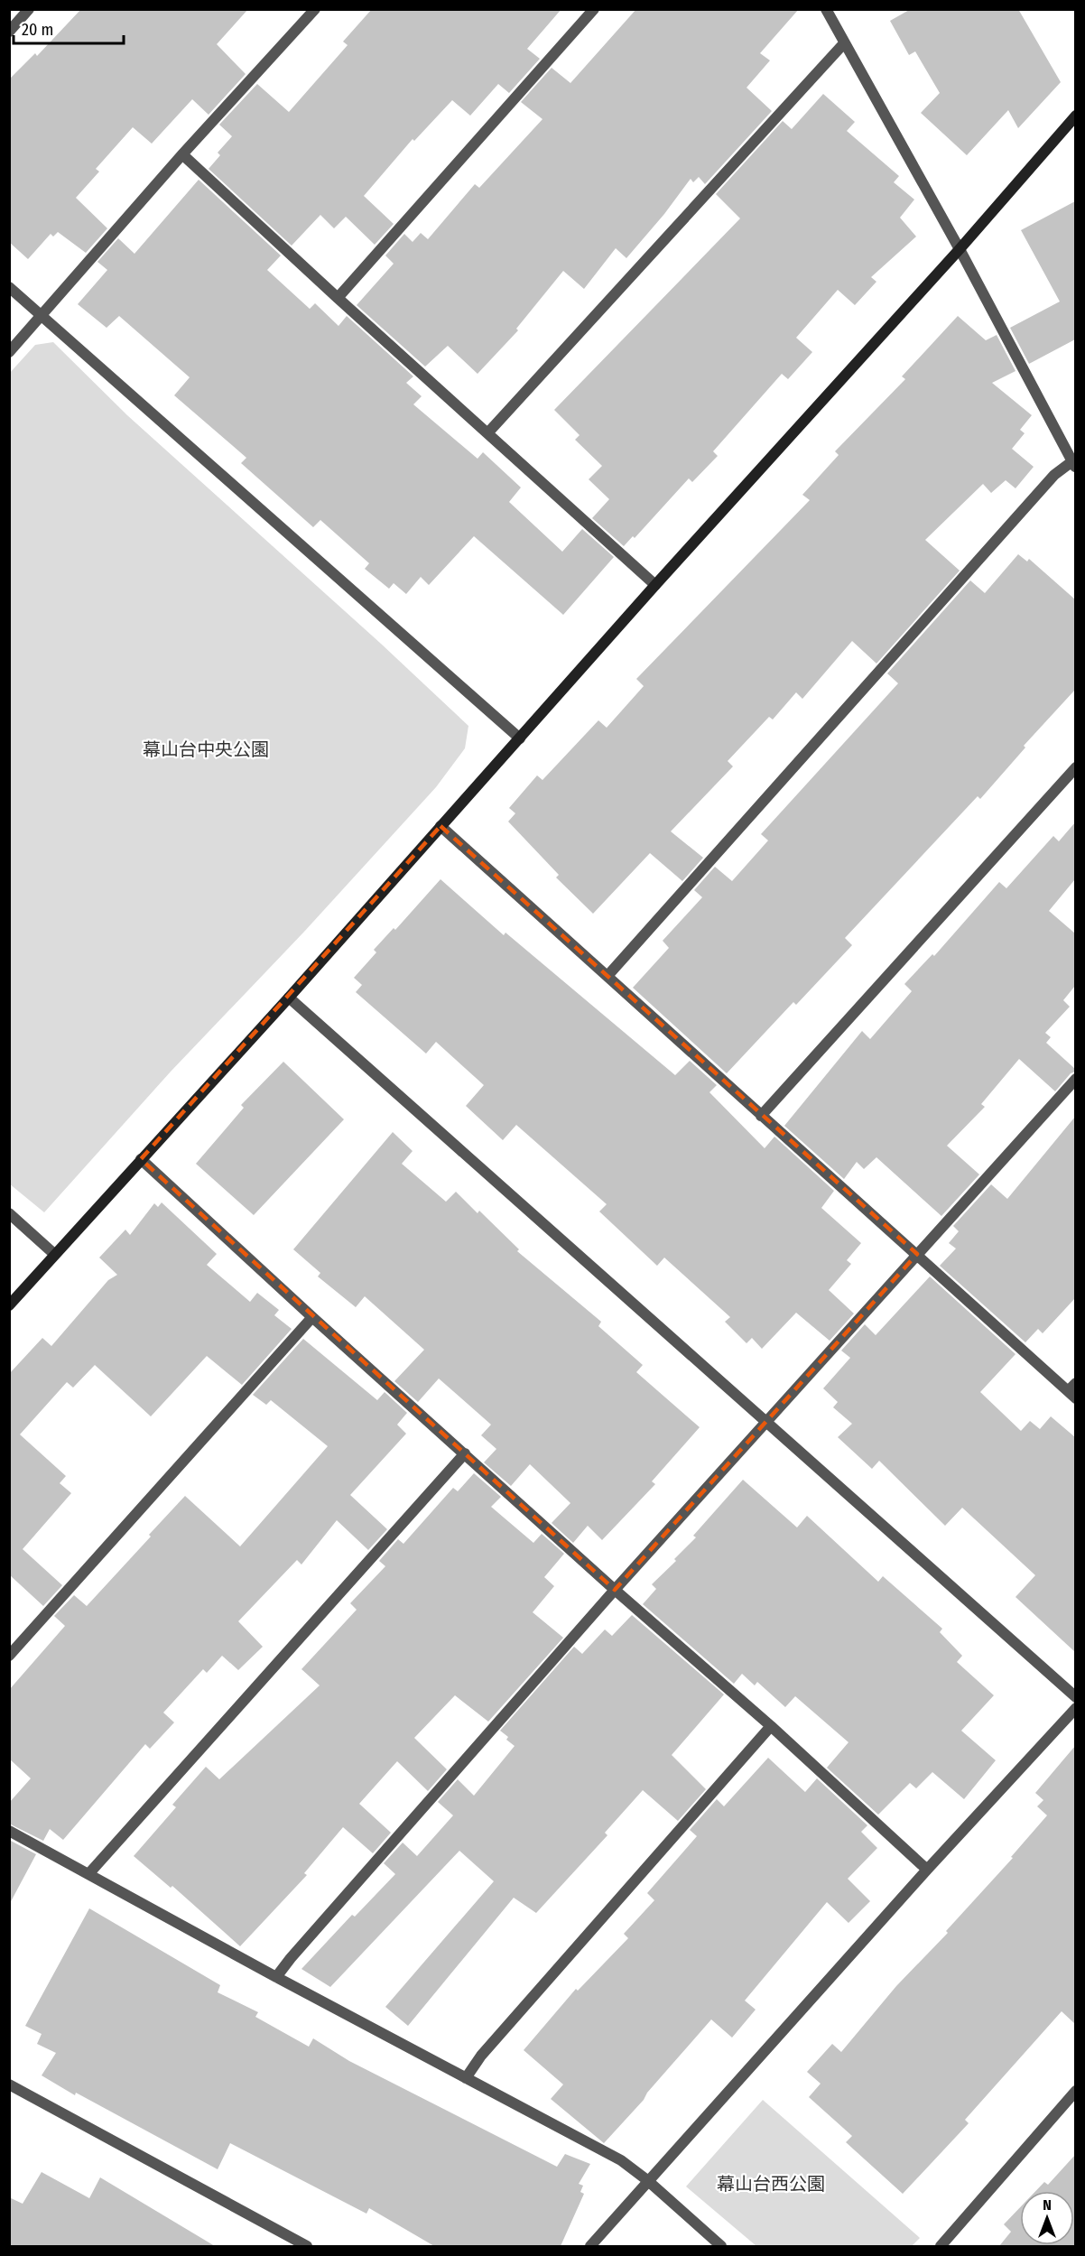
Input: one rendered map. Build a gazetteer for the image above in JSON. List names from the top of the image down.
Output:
{
  "parks": ["幕山台中央公園", "幕山台西公園"],
  "scale_bar": "20 m",
  "north": "top"
}
